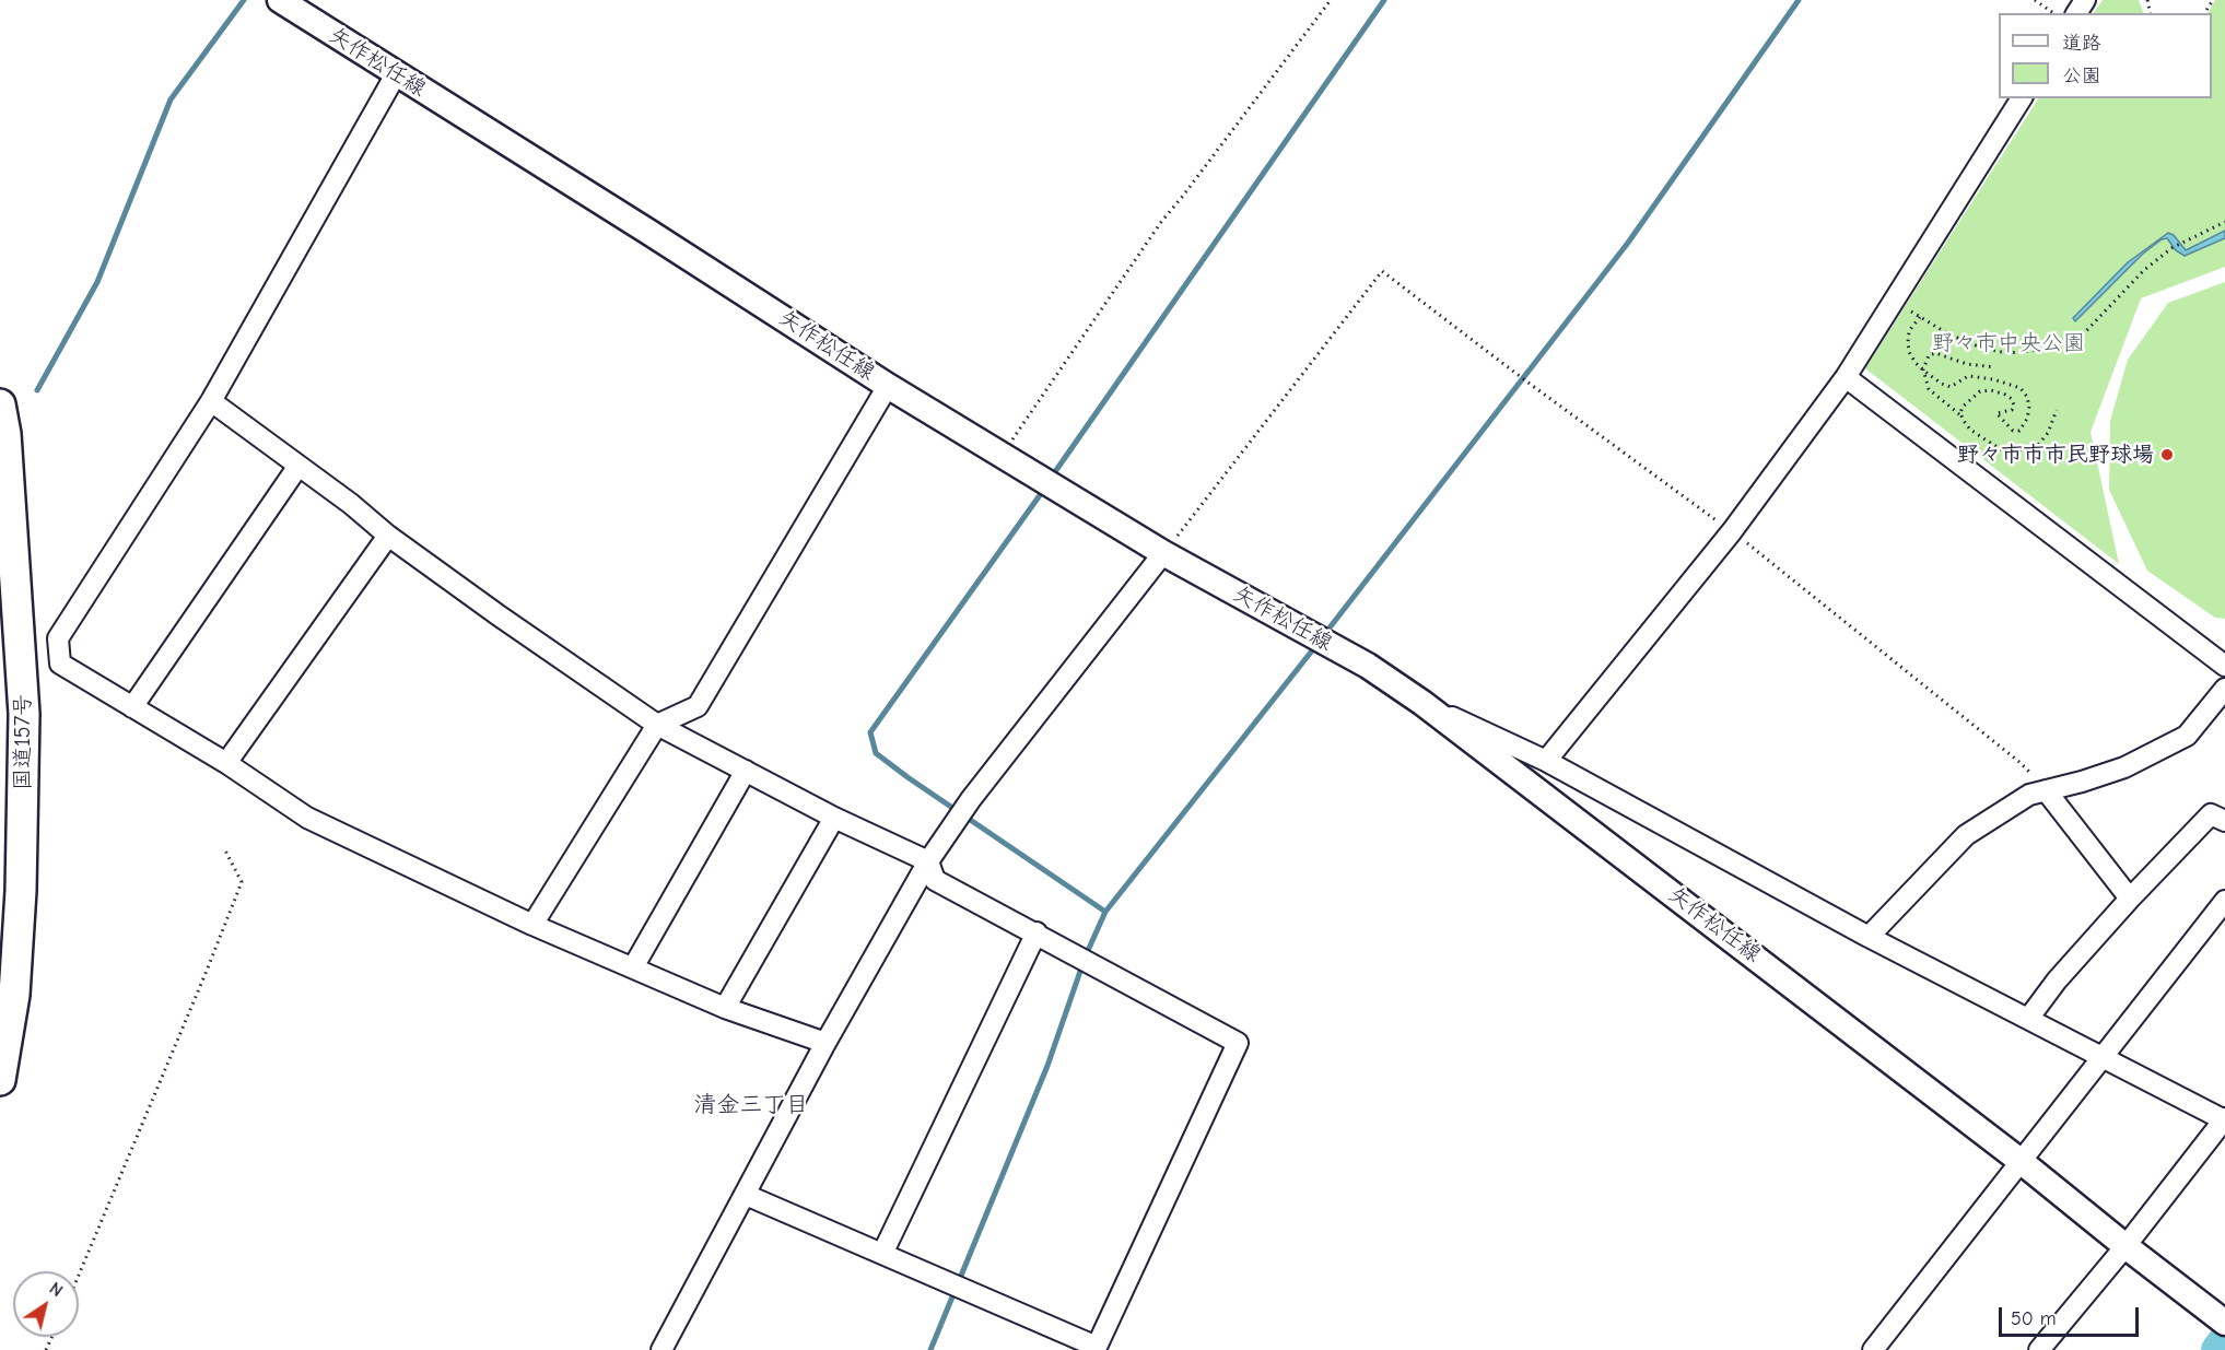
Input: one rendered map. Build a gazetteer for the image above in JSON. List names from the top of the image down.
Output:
{
  "streets": {
    "highway": ["国道157号"],
    "main road": ["矢作松任線"]
  },
  "districts": ["清金三丁目"],
  "parks": ["野々市中央公園"],
  "places": ["野々市市市民野球場"],
  "legend": ["道路", "公園"],
  "scale_bar": "50 m",
  "north": "top right"
}
